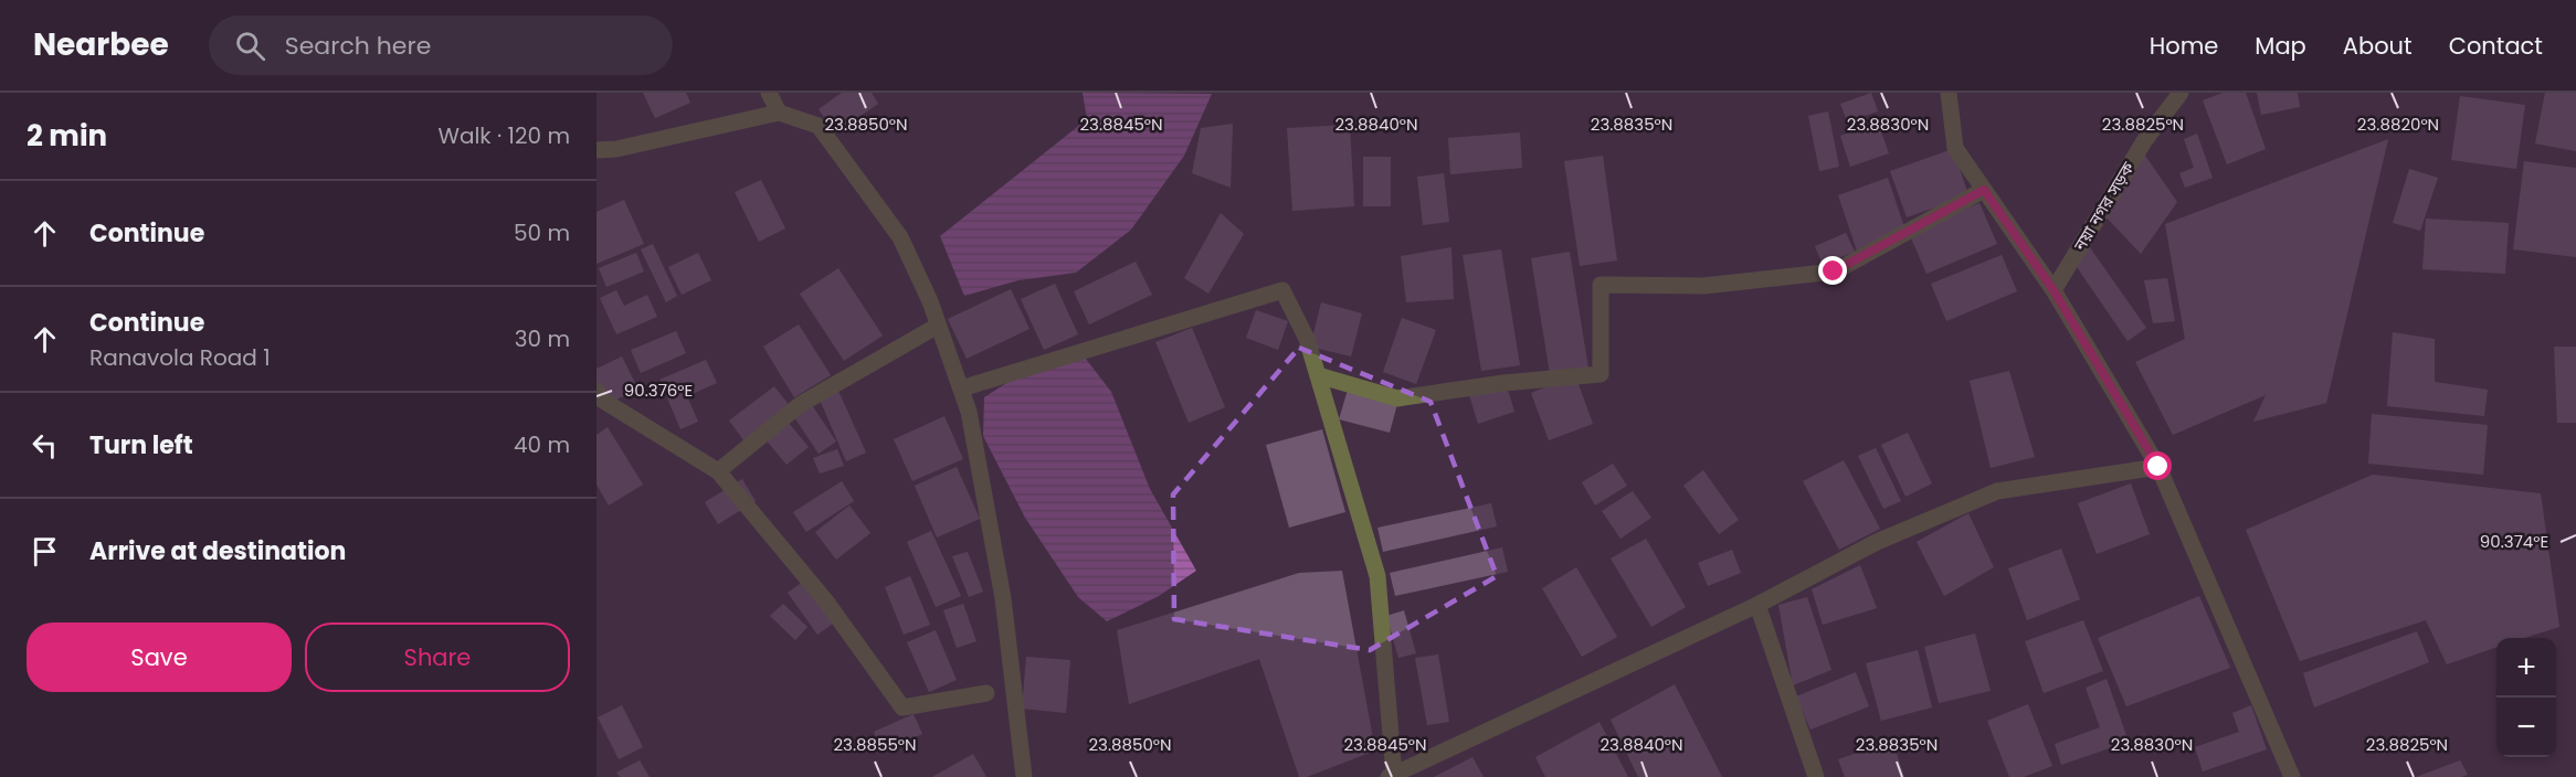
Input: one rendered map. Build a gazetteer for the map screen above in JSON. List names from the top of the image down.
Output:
{
  "streets": {
    "street": ["নয়া নগর সড়ক"]
  },
  "page": {
    "header": "Nearbee",
    "search": "Search here",
    "nav": [
      "Home",
      "Map",
      "About",
      "Contact"
    ],
    "heading": ["2 min", "Walk · 120 m"],
    "list": [
      ["Continue", "50 m"],
      ["Continue", "Ranavola Road 1", "30 m"],
      ["Turn left", "40 m"],
      "Arrive at destination"
    ],
    "buttons": ["Save", "Share"],
    "map_buttons": ["+", "−"]
  },
  "coordinates": [
    "23.8850°N",
    "23.8845°N",
    "23.8840°N",
    "23.8835°N",
    "23.8830°N",
    "23.8825°N",
    "23.8820°N",
    "90.376°E",
    "90.374°E",
    "23.8855°N"
  ]
}
